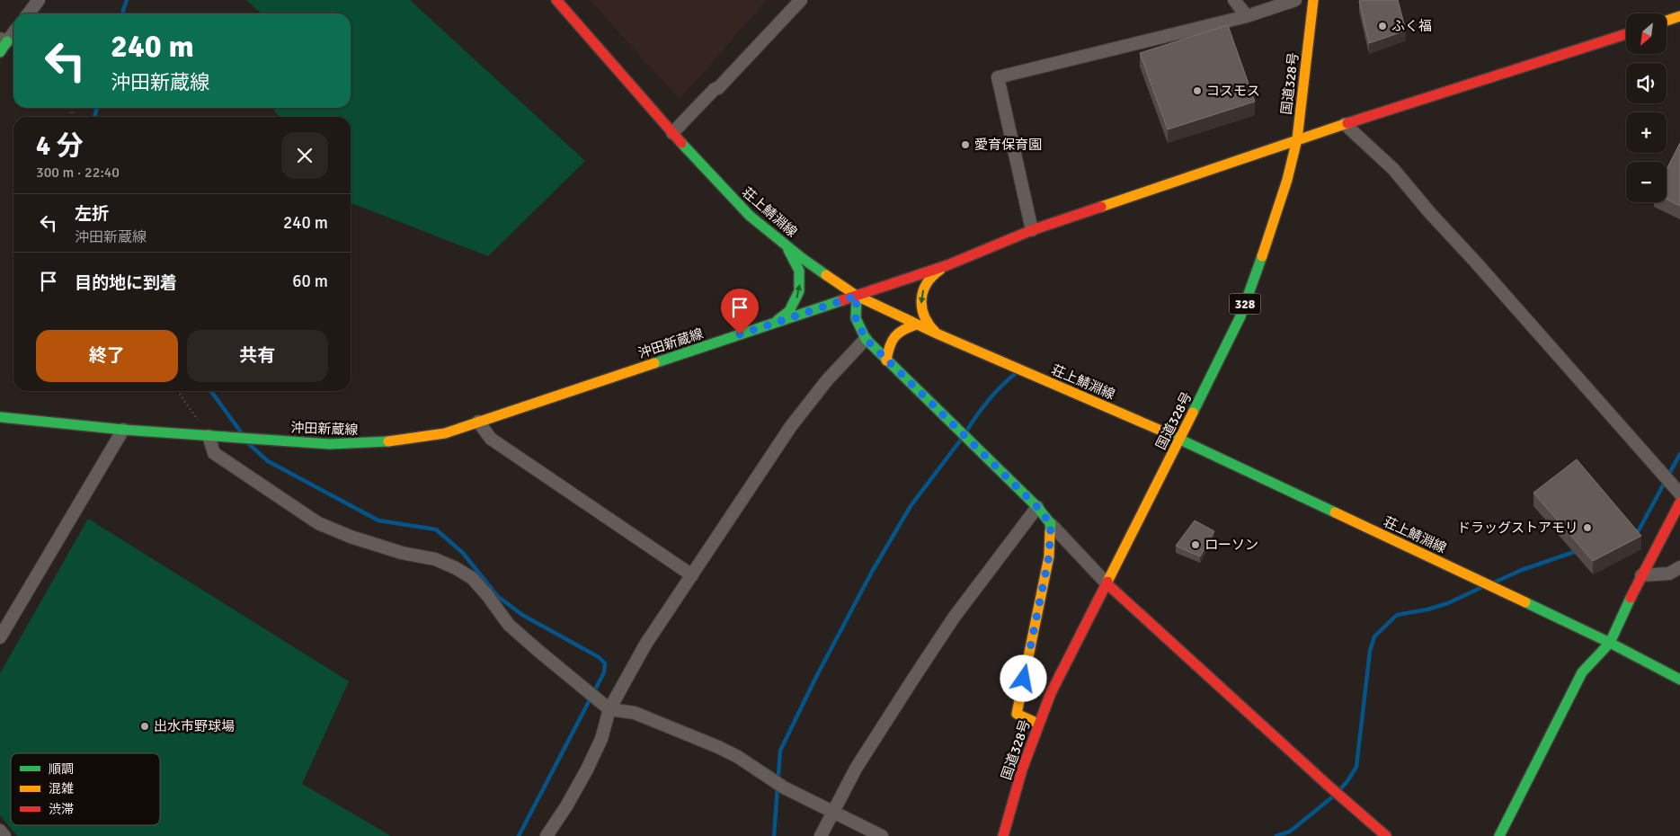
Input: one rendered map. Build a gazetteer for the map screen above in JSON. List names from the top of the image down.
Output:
{
  "streets": {
    "main road": [
      "国道328号",
      "荘上鯖淵線",
      "328",
      "沖田新蔵線"
    ]
  },
  "crossings": [
    ["国道328号", "荘上鯖淵線"],
    ["荘上鯖淵線", "沖田新蔵線"]
  ],
  "places": [
    "ふく福",
    "コスモス",
    "愛育保育園",
    "ドラッグストアモリ",
    "ローソン",
    "出水市野球場"
  ],
  "legend": ["順調", "混雑", "渋滞"],
  "north": "bottom left",
  "page": {
    "map_buttons": ["+", "−"],
    "turn": ["240 m", "沖田新蔵線"],
    "heading": ["4 分", "300 m · 22:40"],
    "list": [
      {
        "name": "左折",
        "note": "沖田新蔵線",
        "value": "240 m"
      },
      {
        "name": "目的地に到着",
        "value": "60 m"
      }
    ],
    "buttons": ["終了", "共有"]
  }
}
